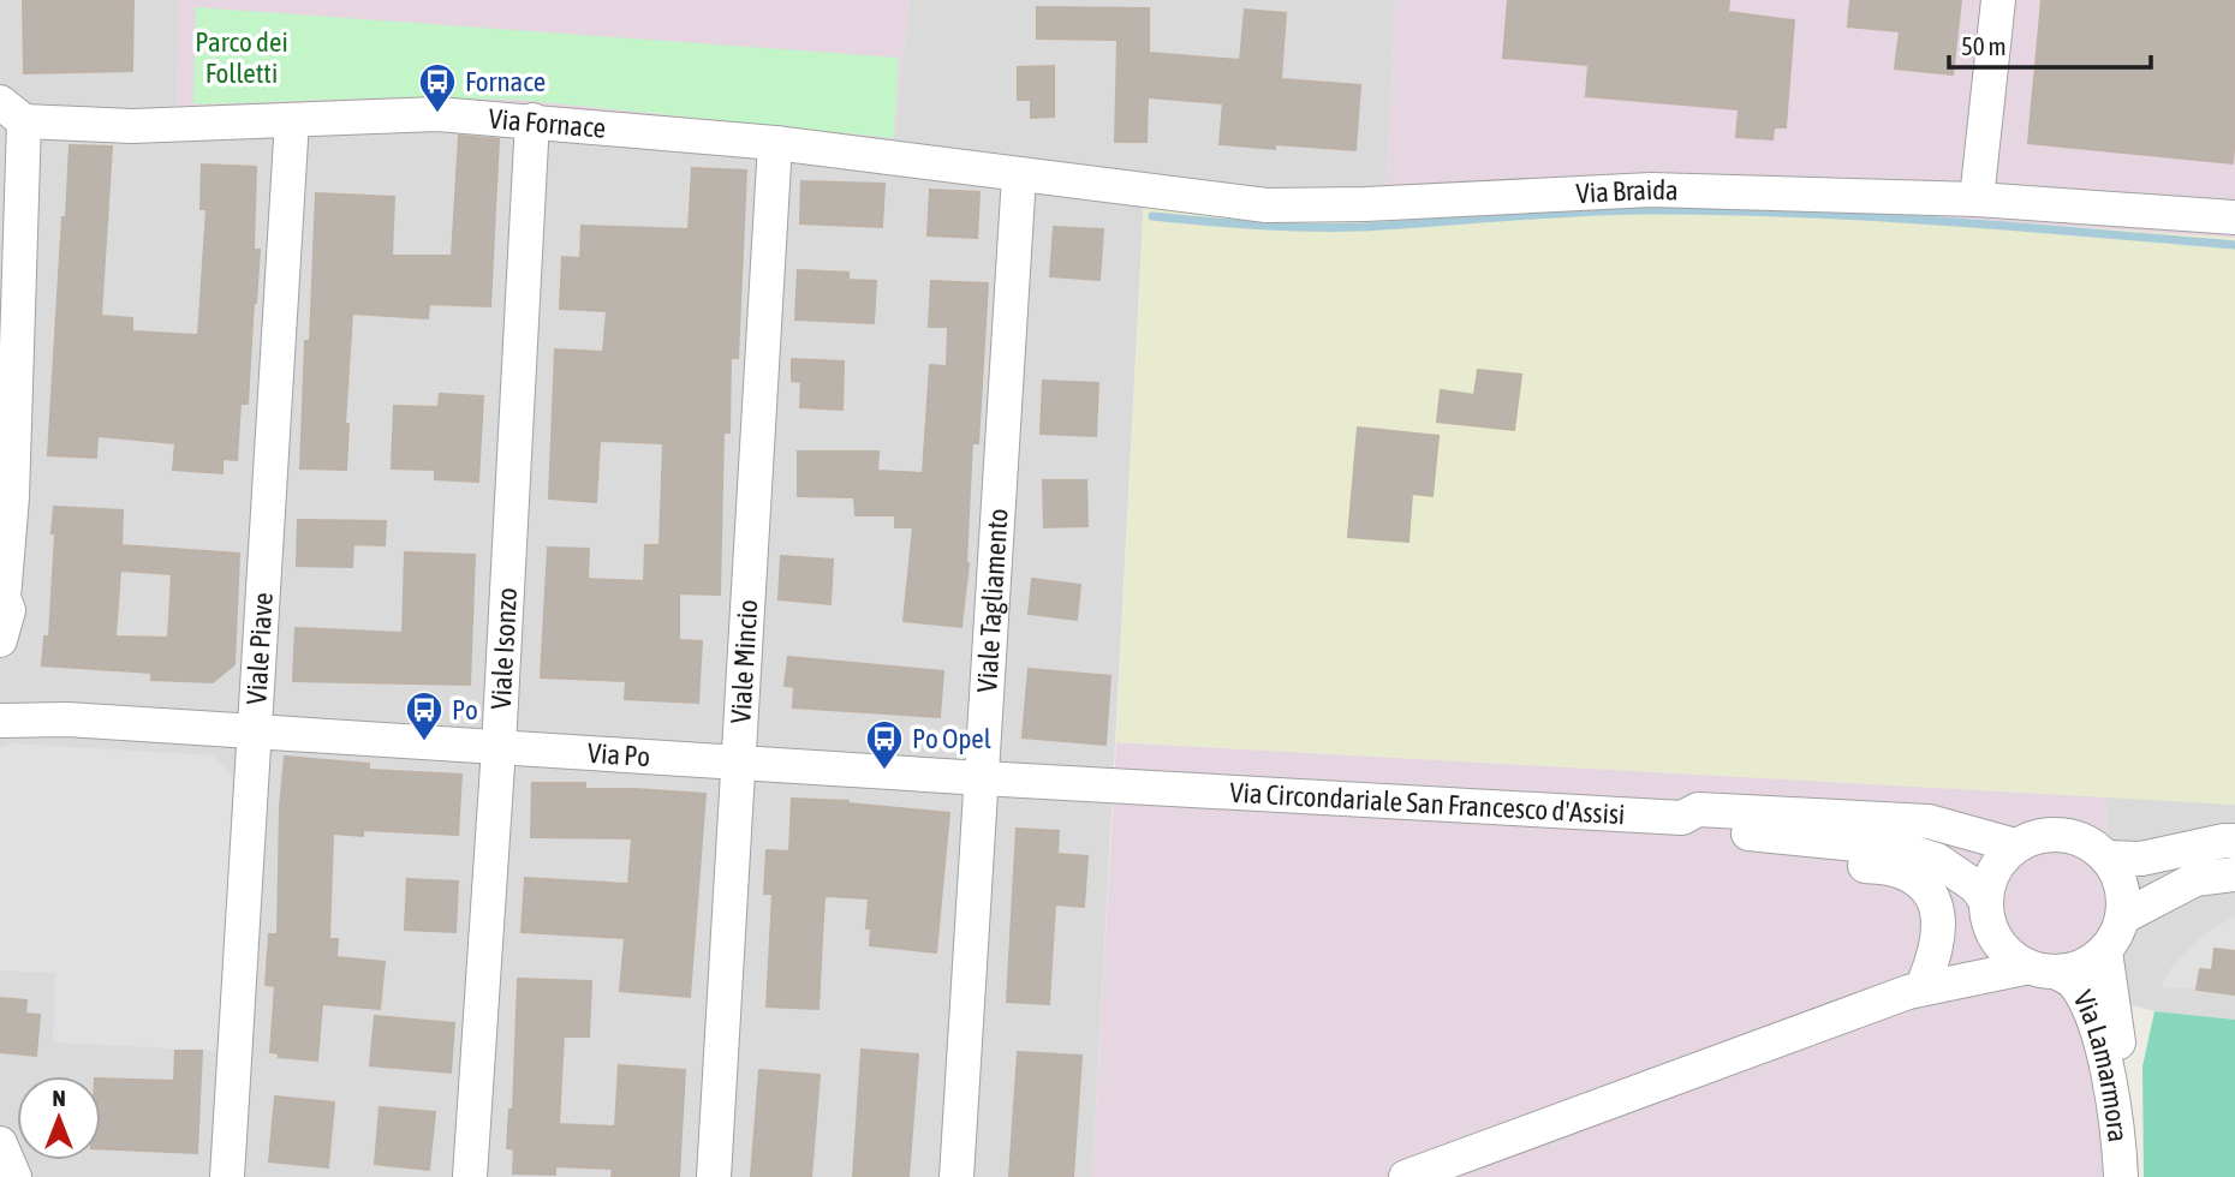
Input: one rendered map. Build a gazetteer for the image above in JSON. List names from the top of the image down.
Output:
{
  "streets": {
    "street": [
      "Via Fornace",
      "Via Braida",
      "Viale Tagliamento",
      "Viale Piave",
      "Viale Isonzo",
      "Viale Mincio",
      "Via Po",
      "Via Circondariale San Francesco d'Assisi",
      "Via Lamarmora"
    ]
  },
  "crossings": [
    ["Via Fornace", "Via Braida"],
    ["Via Fornace", "Viale Tagliamento"],
    ["Via Fornace", "Viale Piave"],
    ["Via Fornace", "Viale Isonzo"],
    ["Via Fornace", "Viale Mincio"],
    ["Via Braida", "Viale Tagliamento"],
    ["Viale Tagliamento", "Via Po"],
    ["Viale Piave", "Via Po"],
    ["Viale Isonzo", "Via Po"],
    ["Viale Mincio", "Via Po"],
    ["Via Po", "Via Circondariale San Francesco d'Assisi"],
    ["Via Circondariale San Francesco d'Assisi", "Via Lamarmora"]
  ],
  "parks": ["Parco dei Folletti"],
  "places": {
    "bus stop": ["Fornace", "Po", "Po Opel"]
  },
  "scale_bar": "50 m",
  "north": "top"
}
